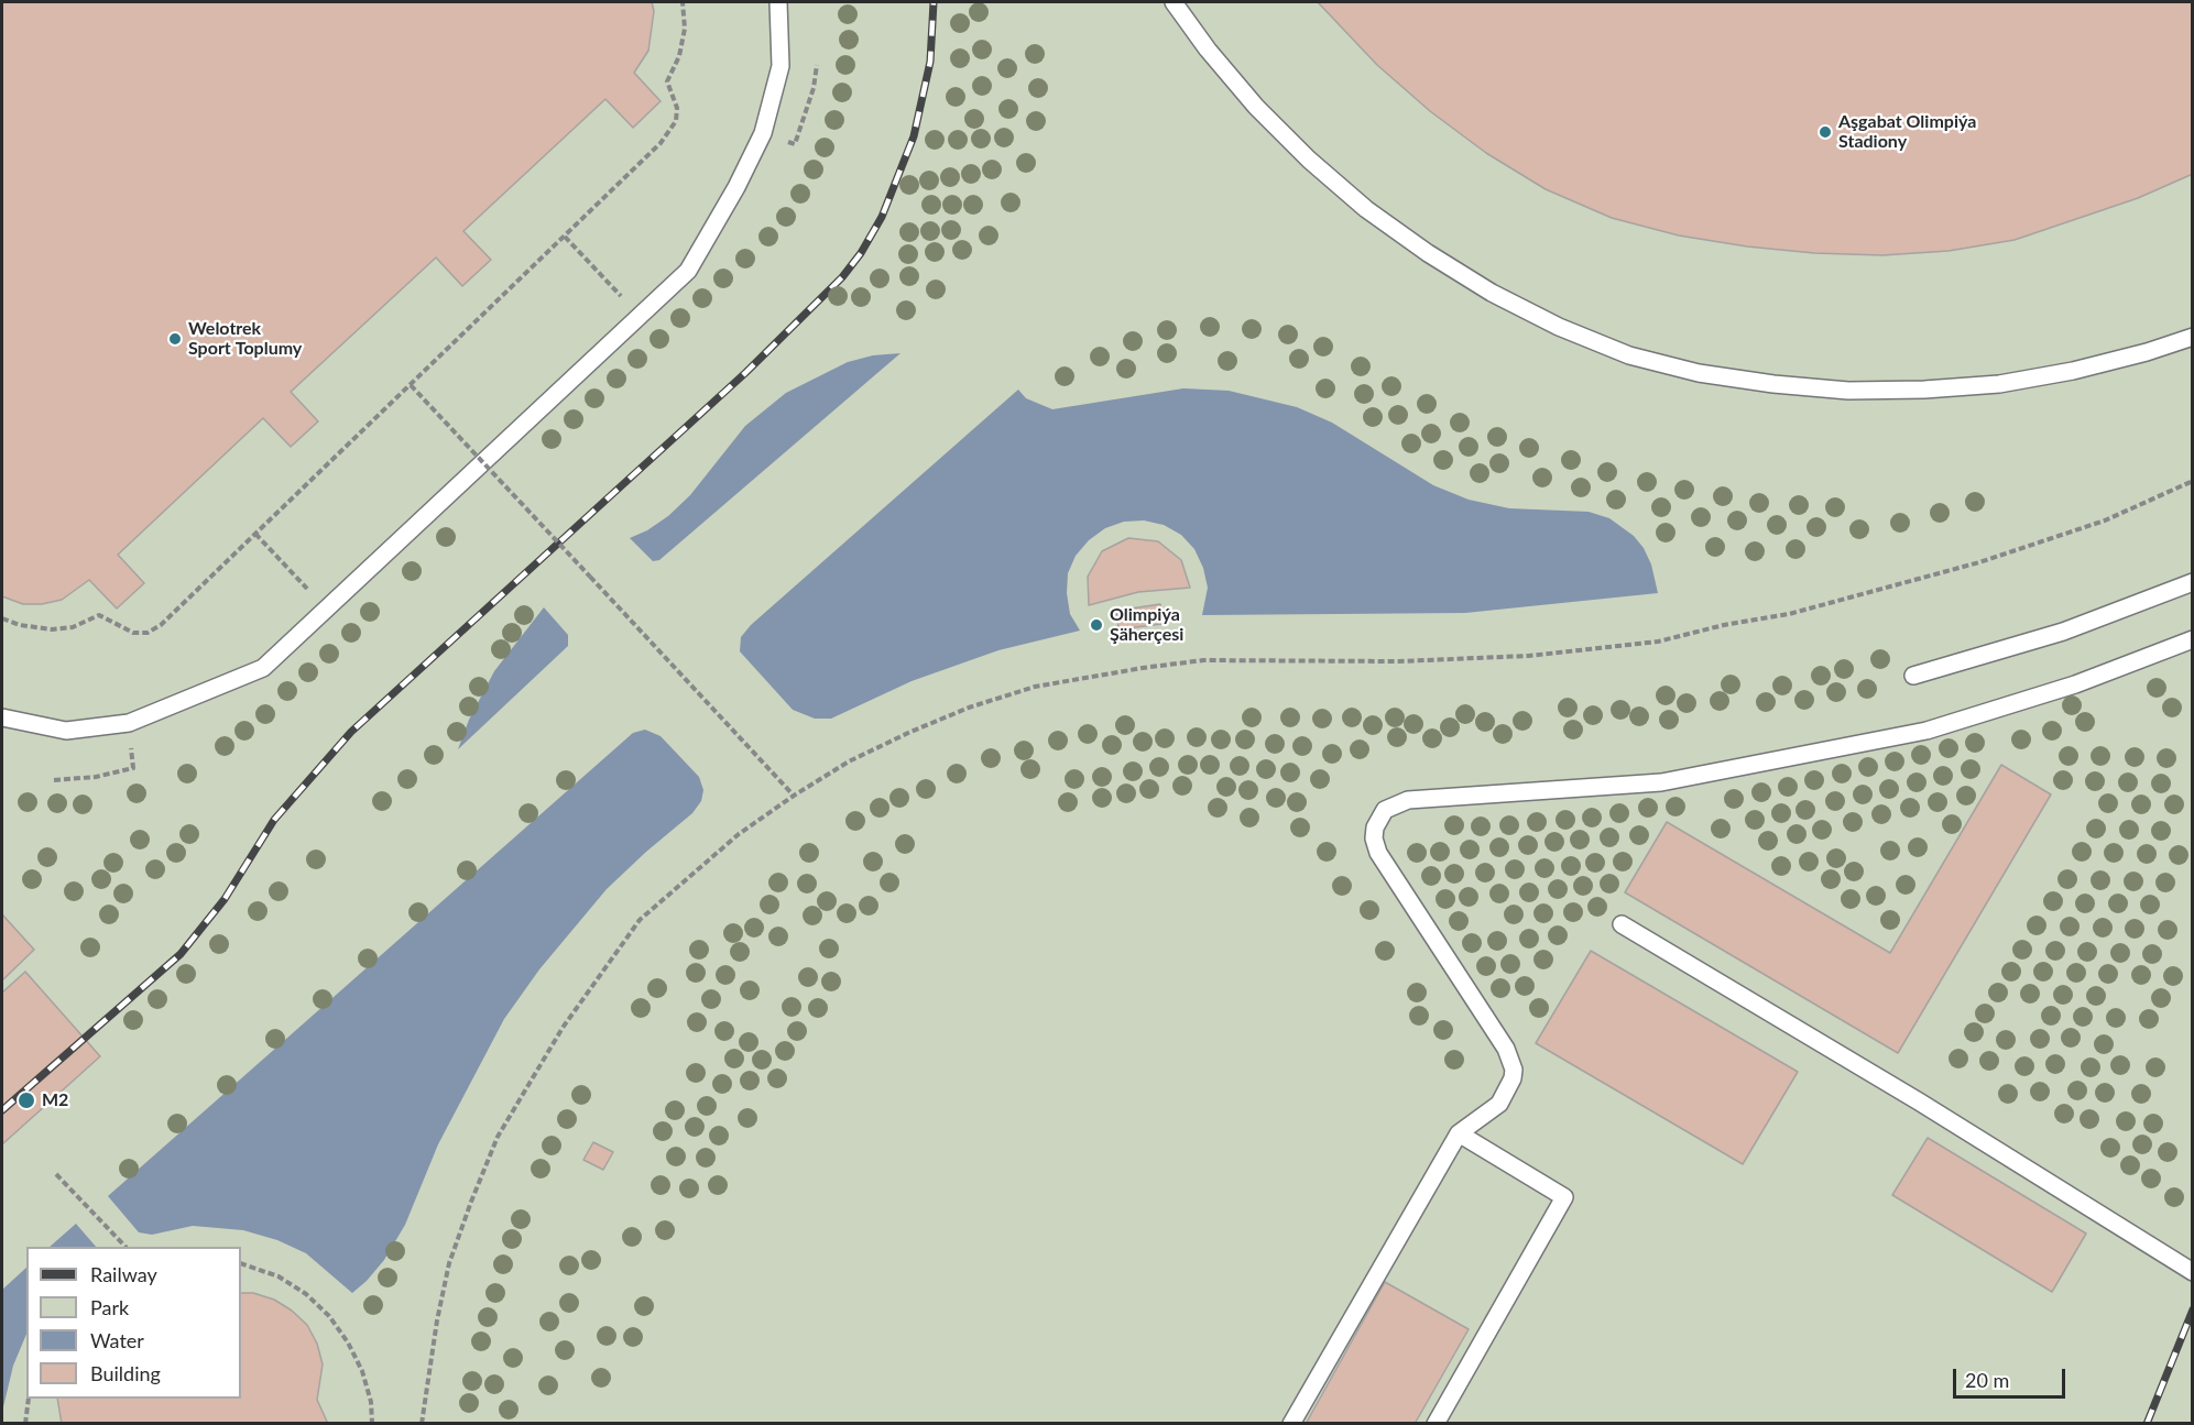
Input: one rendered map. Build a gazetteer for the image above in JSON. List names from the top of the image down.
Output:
{
  "places": [
    "Aşgabat Olimpiýa Stadiony",
    "Welotrek Sport Toplumy",
    "Olimpiýa Şäherçesi",
    "M2"
  ],
  "legend": [
    "Railway",
    "Park",
    "Water",
    "Building"
  ],
  "scale_bar": "20 m"
}
